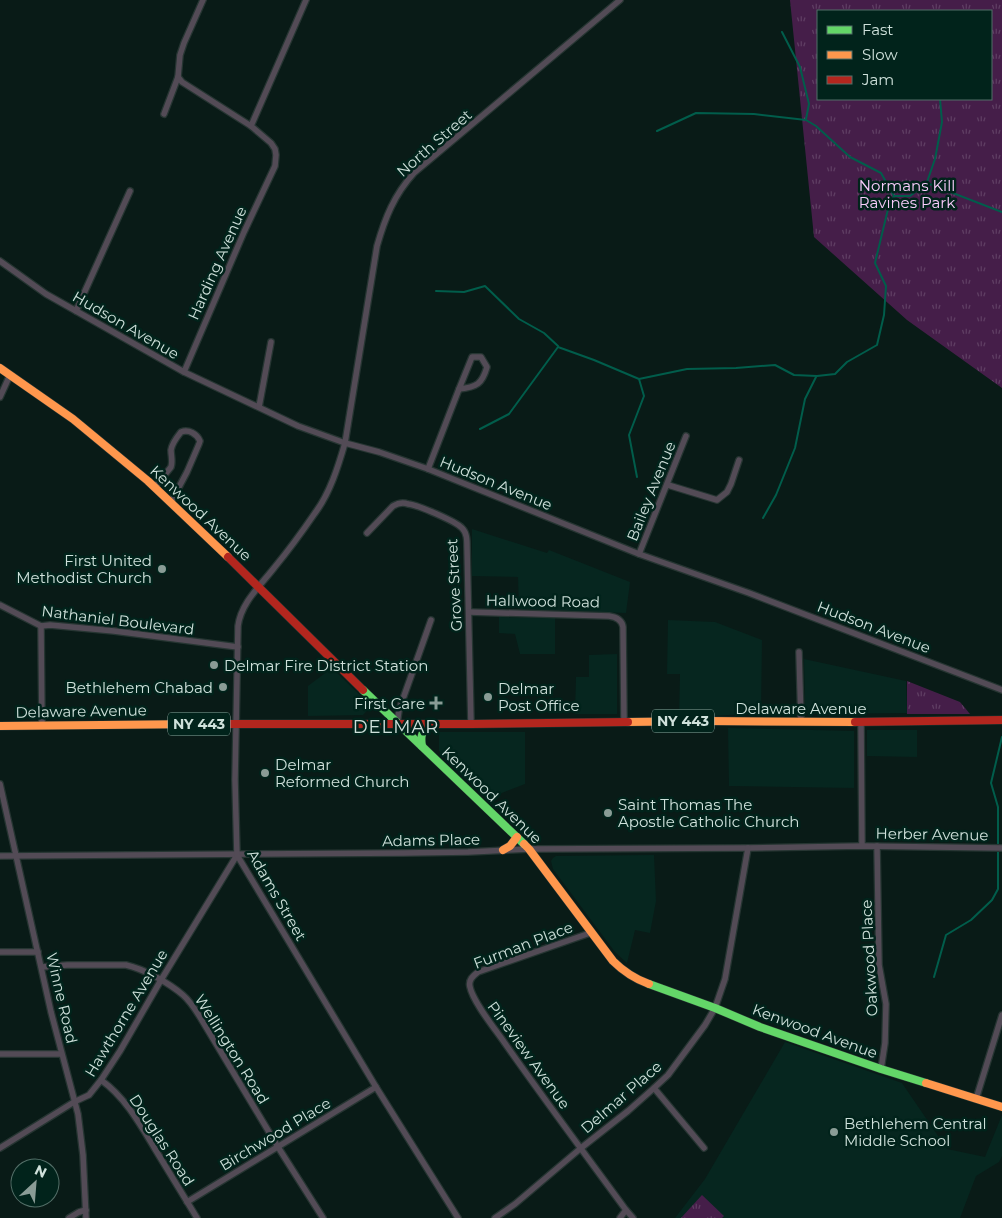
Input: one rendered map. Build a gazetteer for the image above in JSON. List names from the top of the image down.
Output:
{
  "streets": {
    "main road": ["Kenwood Avenue", "Delaware Avenue", "NY 443"],
    "street": [
      "North Street",
      "Harding Avenue",
      "Hudson Avenue",
      "Bailey Avenue",
      "Grove Street",
      "Hallwood Road",
      "Nathaniel Boulevard",
      "Herber Avenue",
      "Adams Place",
      "Adams Street",
      "Furman Place",
      "Oakwood Place",
      "Winne Road",
      "Hawthorne Avenue",
      "Wellington Road",
      "Pineview Avenue",
      "Delmar Place",
      "Birchwood Place",
      "Douglas Road"
    ]
  },
  "crossings": [
    ["North Street", "Hudson Avenue"],
    ["North Street", "Adams Street"],
    ["Harding Avenue", "Hudson Avenue"],
    ["Hudson Avenue", "Bailey Avenue"],
    ["Kenwood Avenue", "Delaware Avenue"],
    ["Kenwood Avenue", "Adams Place"],
    ["Kenwood Avenue", "Adams Street"],
    ["Kenwood Avenue", "Furman Place"],
    ["Kenwood Avenue", "Oakwood Place"],
    ["Kenwood Avenue", "Delmar Place"],
    ["Grove Street", "Hallwood Road"],
    ["Grove Street", "Delaware Avenue"],
    ["Hallwood Road", "Delaware Avenue"],
    ["Nathaniel Boulevard", "Adams Street"],
    ["Delaware Avenue", "Adams Street"],
    ["Herber Avenue", "Adams Place"],
    ["Herber Avenue", "Oakwood Place"],
    ["Adams Place", "Adams Street"],
    ["Adams Place", "Winne Road"],
    ["Adams Place", "Hawthorne Avenue"],
    ["Adams Place", "Delmar Place"],
    ["Adams Street", "Hawthorne Avenue"],
    ["Adams Street", "Birchwood Place"],
    ["Furman Place", "Pineview Avenue"],
    ["Winne Road", "Hawthorne Avenue"],
    ["Winne Road", "Wellington Road"],
    ["Hawthorne Avenue", "Wellington Road"],
    ["Hawthorne Avenue", "Douglas Road"],
    ["Wellington Road", "Birchwood Place"],
    ["Pineview Avenue", "Delmar Place"],
    ["Birchwood Place", "Douglas Road"]
  ],
  "districts": ["DELMAR"],
  "parks": ["Normans Kill Ravines Park"],
  "places": {
    "other": [
      "First United Methodist Church",
      "Delmar Fire District Station",
      "Bethlehem Chabad",
      "Delmar Post Office",
      "Delmar Reformed Church",
      "Saint Thomas The Apostle Catholic Church",
      "Bethlehem Central Middle School"
    ],
    "health": ["First Care"]
  },
  "legend": ["Fast", "Slow", "Jam"],
  "north": "top right"
}
